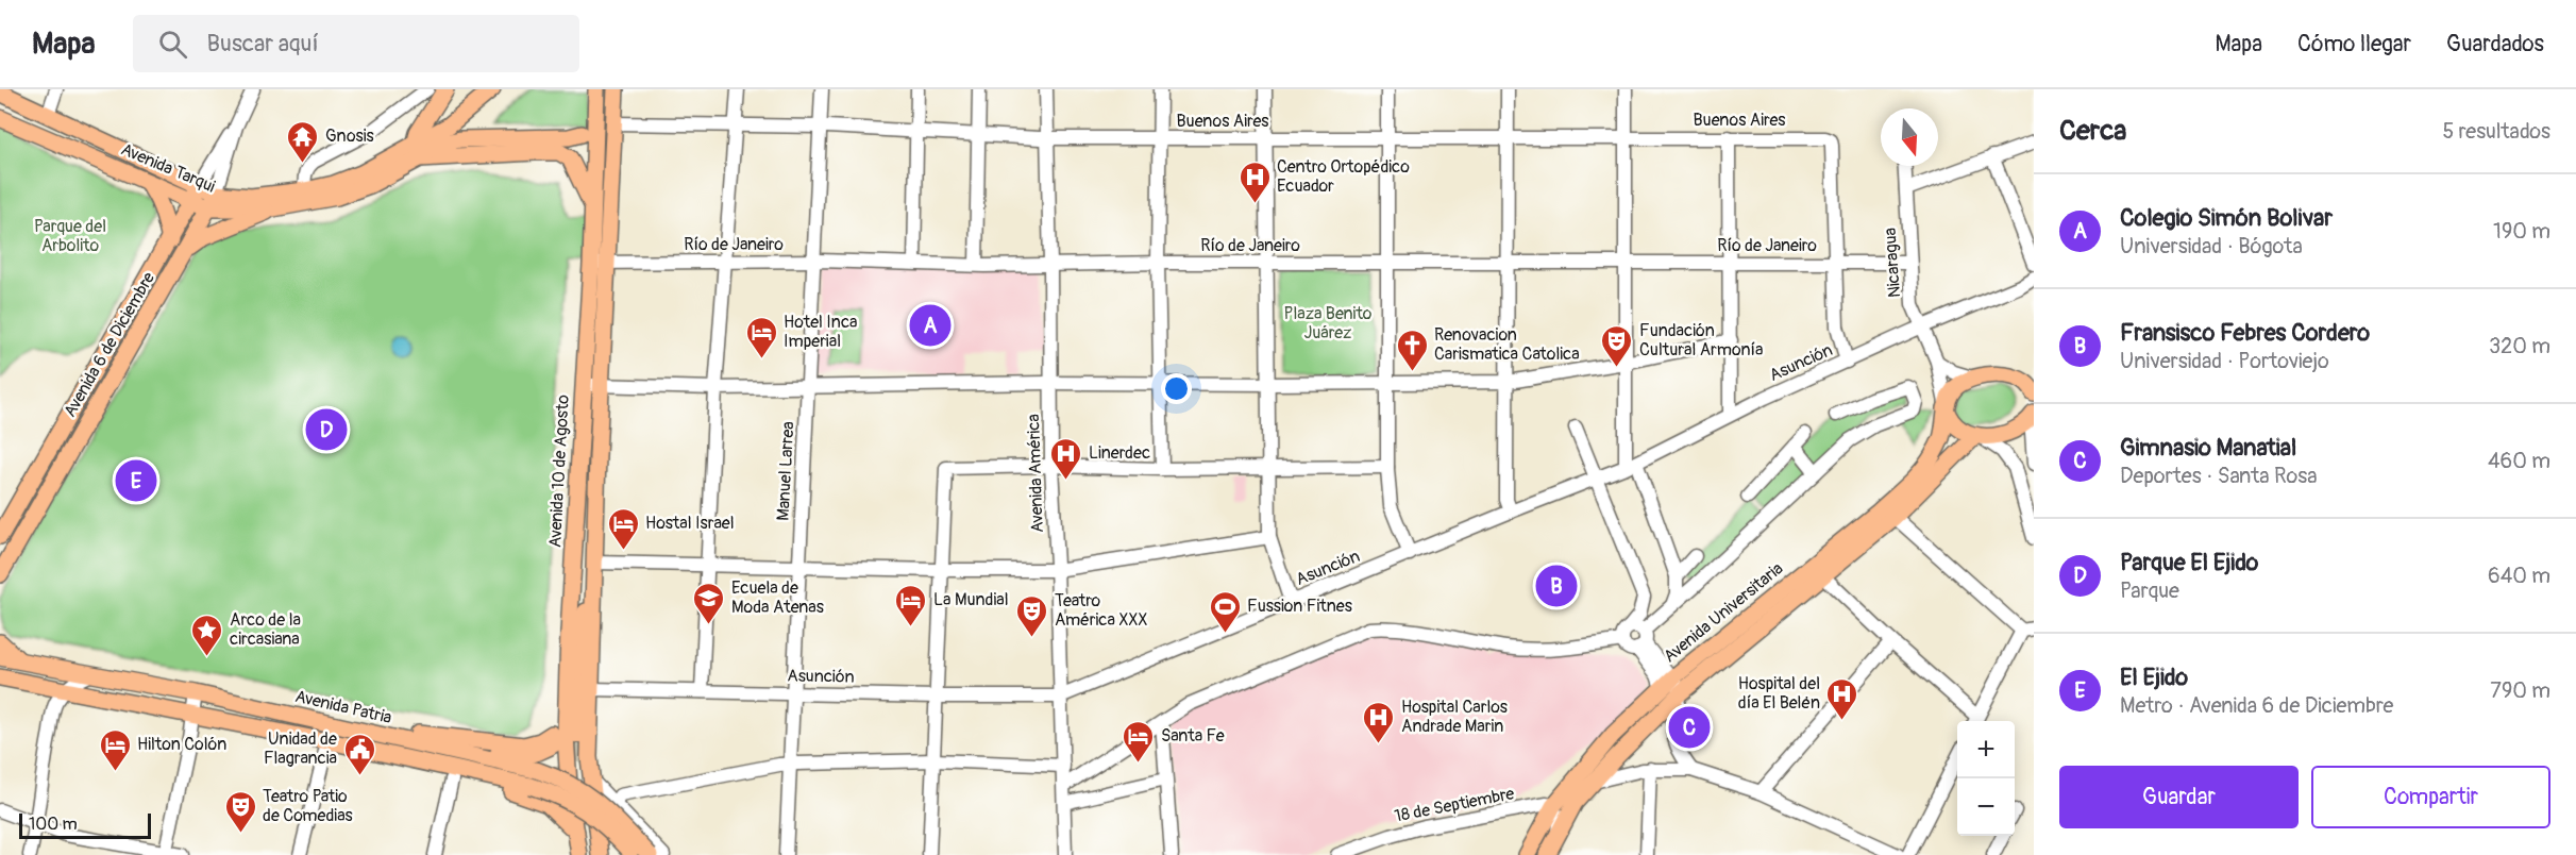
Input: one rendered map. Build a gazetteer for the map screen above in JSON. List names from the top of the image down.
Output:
{
  "streets": {
    "main road": [
      "Avenida Tarqui",
      "Avenida 6 de Diciembre",
      "Avenida 10 de Agosto",
      "Avenida Universitaria",
      "Avenida Patria"
    ],
    "street": [
      "Buenos Aires",
      "Río de Janeiro",
      "Nicaragua",
      "Asunción",
      "Manuel Larrea",
      "Avenida América",
      "18 de Septiembre"
    ]
  },
  "crossings": [
    ["Buenos Aires", "Río de Janeiro"],
    ["Buenos Aires", "Manuel Larrea"],
    ["Buenos Aires", "Avenida América"],
    ["Avenida Tarqui", "Avenida 6 de Diciembre"],
    ["Avenida Tarqui", "Avenida 10 de Agosto"],
    ["Río de Janeiro", "Nicaragua"],
    ["Río de Janeiro", "Avenida 10 de Agosto"],
    ["Río de Janeiro", "Manuel Larrea"],
    ["Río de Janeiro", "Avenida América"],
    ["Nicaragua", "Asunción"],
    ["Nicaragua", "Avenida Universitaria"],
    ["Asunción", "Manuel Larrea"],
    ["Asunción", "Avenida América"],
    ["Avenida Universitaria", "18 de Septiembre"]
  ],
  "parks": ["Parque del Arbolito", "Plaza Benito Juárez"],
  "places": {
    "temple": ["Gnosis"],
    "hospital": [
      "Centro Ortopédico Ecuador",
      "Linerdec",
      "Hospital del día El Belėn",
      "Hospital Carlos Andrade Marin"
    ],
    "hotel": [
      "Hotel Inca Imperial",
      "Hostal Israel",
      "La Mundial",
      "Santa Fe",
      "Hilton Colón"
    ],
    "theatre": ["Fundación Cultural Armonía", "Teatro América XXX", "Teatro Patio de Comedias"],
    "church": ["Renovacion Carismatica Catolica"],
    "school or university": ["Ecuela de Moda Atenas"],
    "sports": ["Fussion Fitnes"],
    "place": ["Arco de la circasiana"],
    "public building": ["Unidad de Flagrancia"]
  },
  "scale_bar": "100 m",
  "north": "bottom",
  "page": {
    "header": "Mapa",
    "search": "Buscar aquí",
    "nav": ["Mapa", "Cómo llegar", "Guardados"],
    "heading": ["Cerca", "5 resultados"],
    "list": [
      {
        "mark": "A",
        "name": "Colegio Simón Bolivar",
        "note": "Universidad · Bógota",
        "value": "190 m"
      },
      {
        "mark": "B",
        "name": "Fransisco Febres Cordero",
        "note": "Universidad · Portoviejo",
        "value": "320 m"
      },
      {
        "mark": "C",
        "name": "Gimnasio Manatial",
        "note": "Deportes · Santa Rosa",
        "value": "460 m"
      },
      {
        "mark": "D",
        "name": "Parque El Ejido",
        "note": "Parque",
        "value": "640 m"
      },
      {
        "mark": "E",
        "name": "El Ejido",
        "note": "Metro · Avenida 6 de Diciembre",
        "value": "790 m"
      }
    ],
    "pins": [
      "A",
      "D",
      "E",
      "B",
      "C"
    ],
    "map_buttons": ["+", "−"],
    "buttons": ["Guardar", "Compartir"],
    "scale": "100 m"
  }
}
